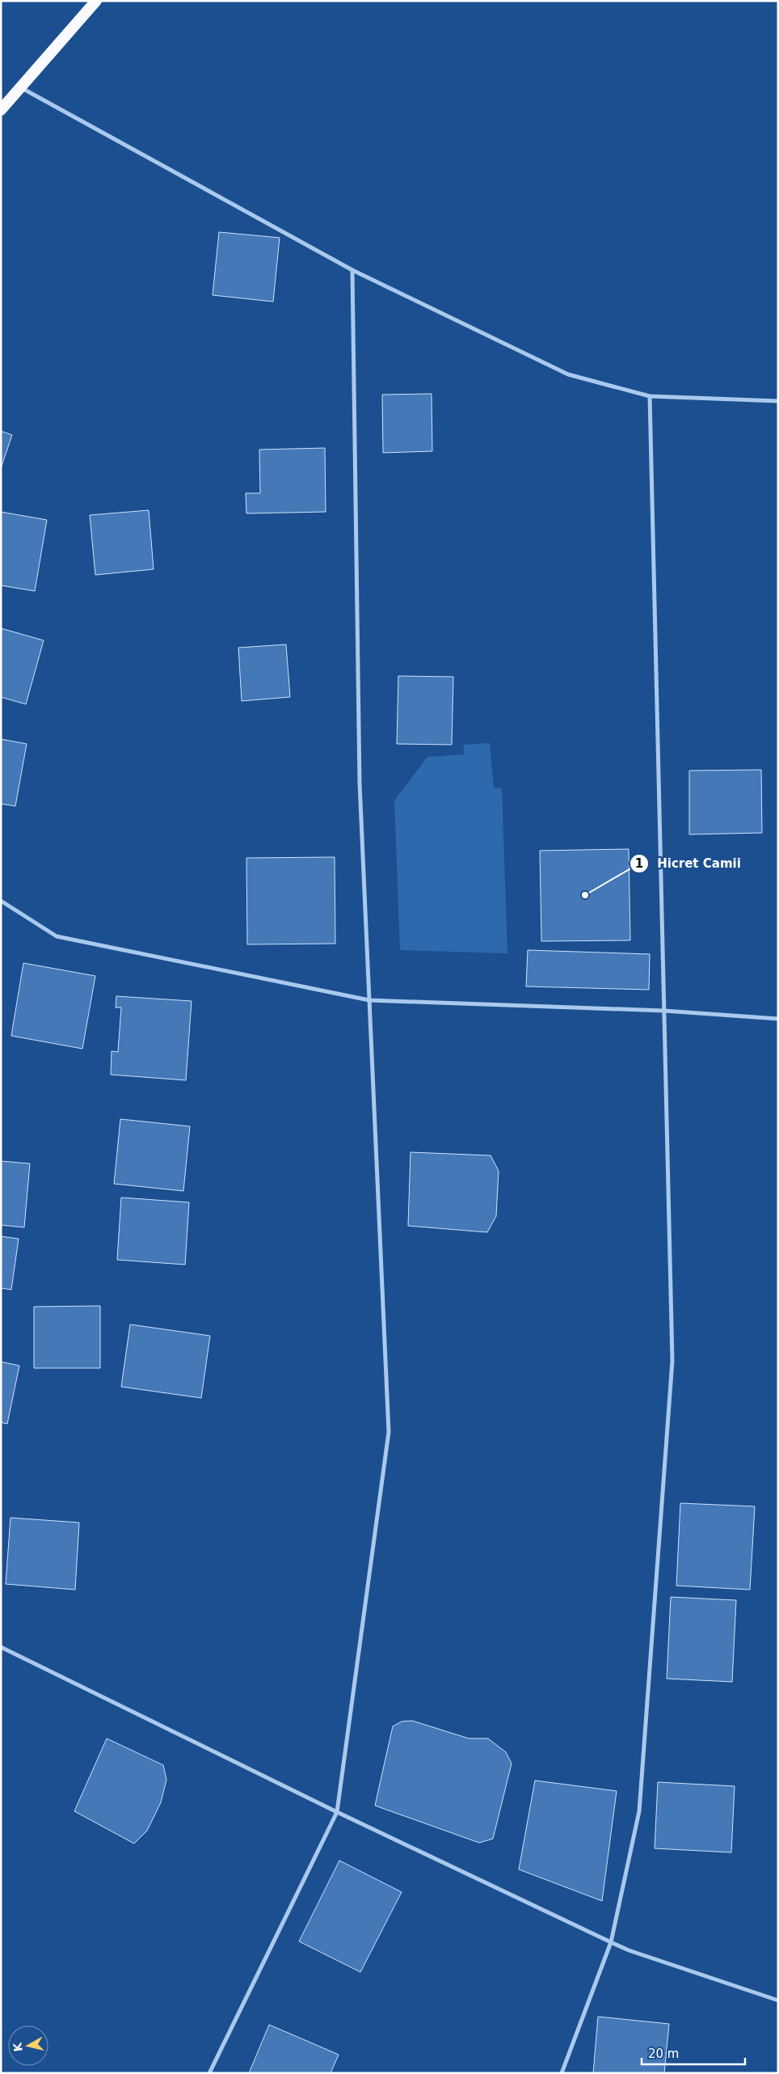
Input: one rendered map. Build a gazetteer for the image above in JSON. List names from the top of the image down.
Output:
{
  "places": ["Hicret Camii"],
  "scale_bar": "20 m",
  "north": "left"
}
